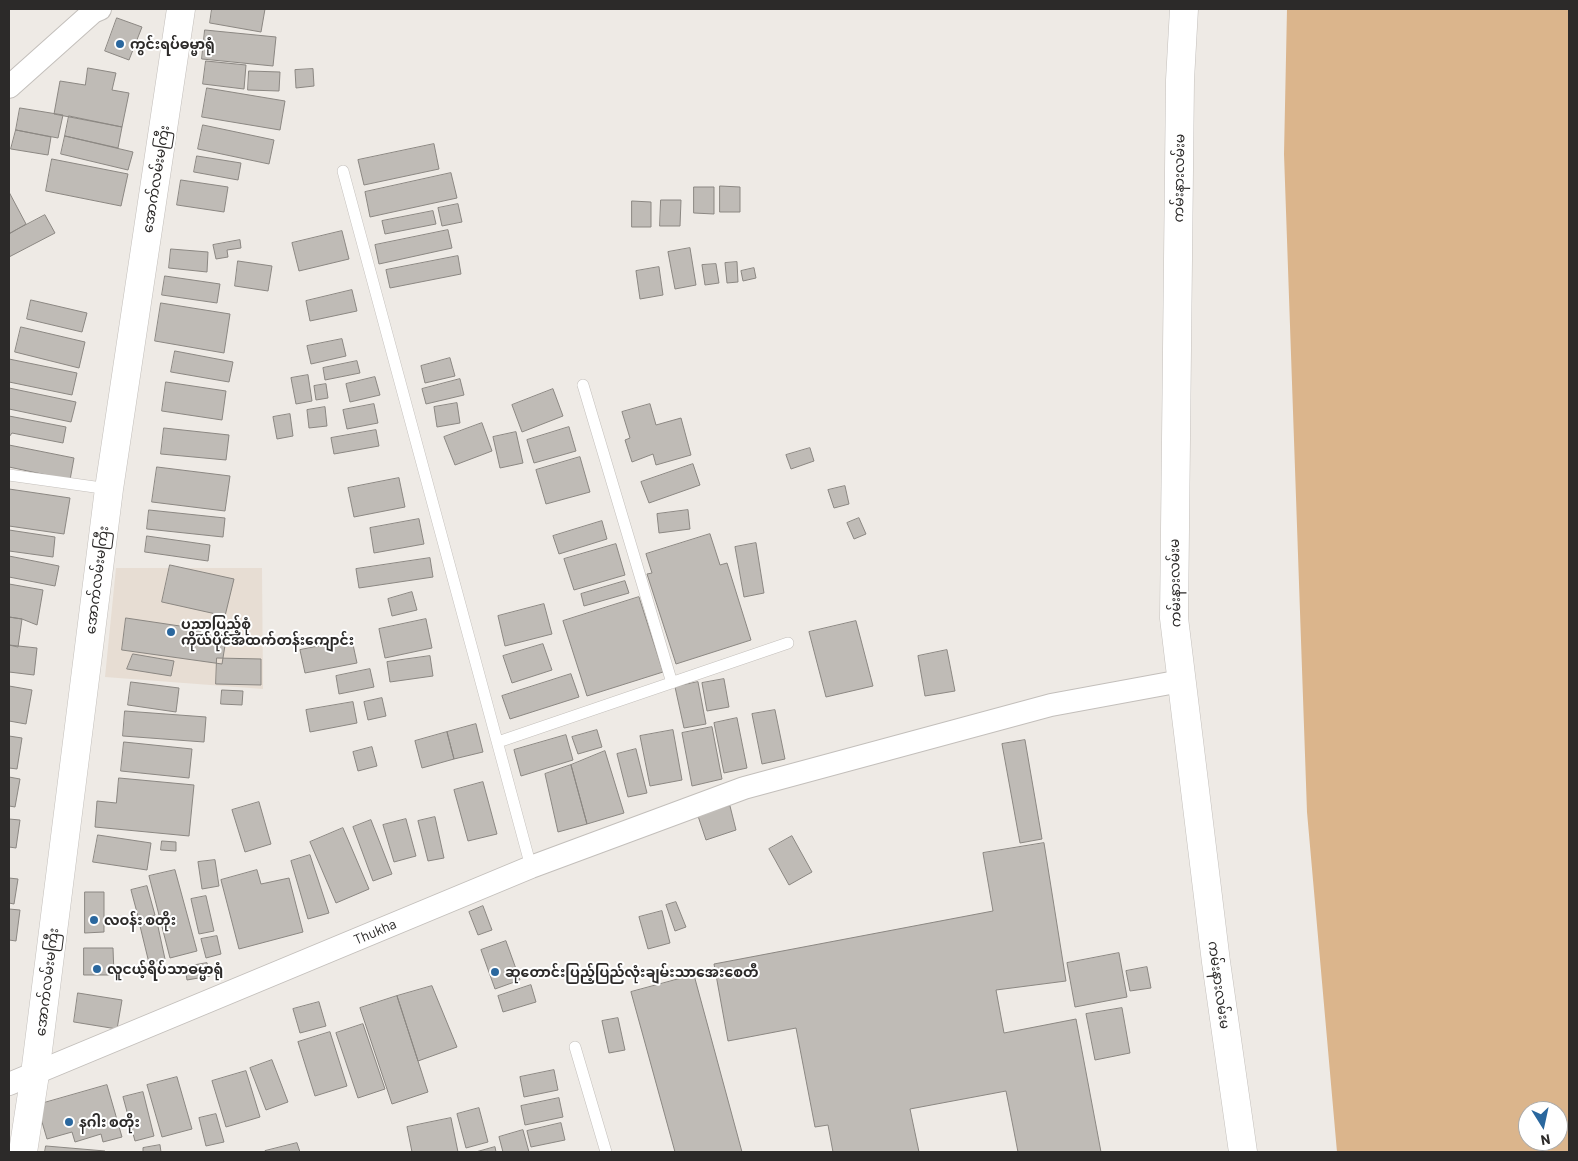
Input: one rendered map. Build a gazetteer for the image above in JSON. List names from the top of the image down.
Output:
{
  "streets": {
    "main road": ["ကမ်းနားလမ်းမ", "အောက်လမ်းမကြီး"],
    "street": ["Thukha"]
  },
  "crossings": [
    ["ကမ်းနားလမ်းမ", "Thukha"],
    ["အောက်လမ်းမကြီး", "Thukha"]
  ],
  "places": [
    "ကွင်းရပ်ဓမ္မာရုံ",
    "ပညာပြည့်စုံ ကိုယ်ပိုင်အထက်တန်းကျောင်း",
    "လဝန်း စတိုး",
    "လူငယ့်ရိပ်သာဓမ္မာရုံ",
    "ဆုတောင်းပြည့်ပြည်လုံးချမ်းသာအေးစေတီ",
    "နဂါး စတိုး"
  ],
  "north": "bottom"
}
